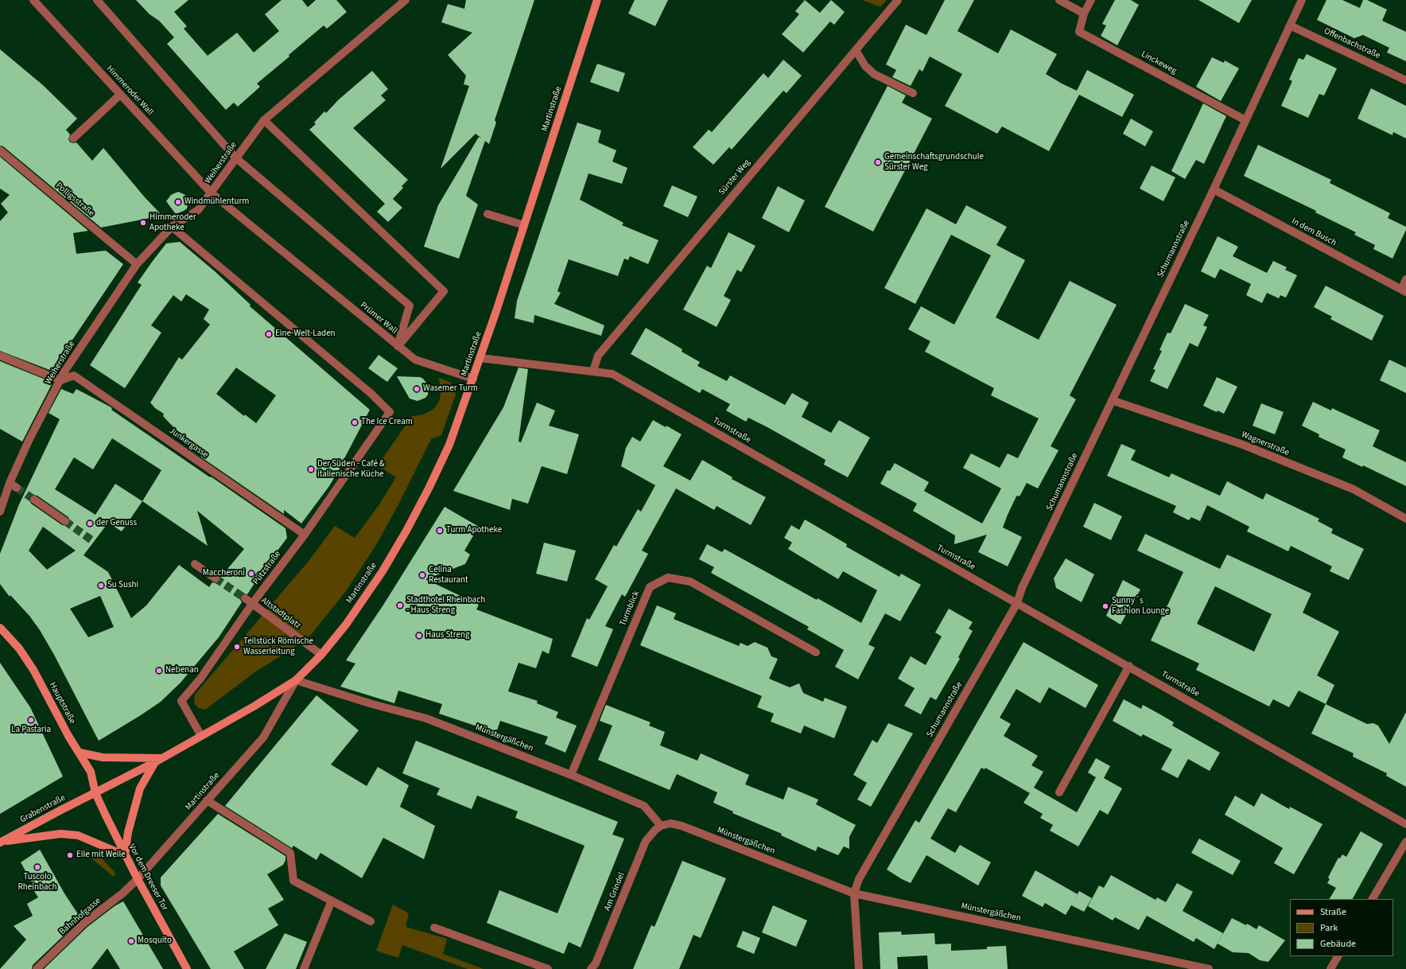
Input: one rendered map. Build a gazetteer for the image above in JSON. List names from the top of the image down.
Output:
{
  "streets": {
    "main road": [
      "Martinstraße",
      "Hauptstraße",
      "Grabenstraße",
      "Vor dem Dreeser Tor"
    ],
    "street": [
      "Offenbachstraße",
      "Linckeweg",
      "Himmeroder Wall",
      "Weiherstraße",
      "Sürster Weg",
      "Polligsstraße",
      "In dem Busch",
      "Schumannstraße",
      "Prümer Wall",
      "Turmstraße",
      "Junkergasse",
      "Wagnerstraße",
      "Pützstraße",
      "Turmblick",
      "Altstadtplatz",
      "Münstergäßchen",
      "Am Grindel",
      "Bahnhofgasse"
    ]
  },
  "crossings": [
    ["Offenbachstraße", "Schumannstraße"],
    ["Linckeweg", "Schumannstraße"],
    ["Himmeroder Wall", "Weiherstraße"],
    ["Himmeroder Wall", "Prümer Wall"],
    ["Martinstraße", "Turmstraße"],
    ["Martinstraße", "Pützstraße"],
    ["Martinstraße", "Altstadtplatz"],
    ["Martinstraße", "Hauptstraße"],
    ["Martinstraße", "Münstergäßchen"],
    ["Martinstraße", "Grabenstraße"],
    ["Martinstraße", "Vor dem Dreeser Tor"],
    ["Martinstraße", "Bahnhofgasse"],
    ["Weiherstraße", "Polligsstraße"],
    ["Weiherstraße", "Prümer Wall"],
    ["Weiherstraße", "Junkergasse"],
    ["Weiherstraße", "Pützstraße"],
    ["Sürster Weg", "Turmstraße"],
    ["In dem Busch", "Schumannstraße"],
    ["Schumannstraße", "Turmstraße"],
    ["Schumannstraße", "Wagnerstraße"],
    ["Schumannstraße", "Münstergäßchen"],
    ["Junkergasse", "Pützstraße"],
    ["Pützstraße", "Altstadtplatz"],
    ["Turmblick", "Münstergäßchen"],
    ["Hauptstraße", "Grabenstraße"],
    ["Hauptstraße", "Vor dem Dreeser Tor"],
    ["Münstergäßchen", "Am Grindel"],
    ["Grabenstraße", "Vor dem Dreeser Tor"],
    ["Vor dem Dreeser Tor", "Bahnhofgasse"]
  ],
  "places": [
    "Gemeinschaftsgrundschule Sürster Weg",
    "Windmühlenturm",
    "Himmeroder Apotheke",
    "Eine-Welt-Laden",
    "Wasemer Turm",
    "The Ice Cream",
    "Der Süden - Café & italienische Küche",
    "der Genuss",
    "Turm Apotheke",
    "Maccheroni",
    "Celina Restaurant",
    "Su Sushi",
    "Stadthotel Rheinbach - Haus Streng",
    "Sunny´s Fashion Lounge",
    "Haus Streng",
    "Teilstück Römische Wasserleitung",
    "Nebenan",
    "La Pastaria",
    "Eile mit Weile",
    "Tuscolo Rheinbach",
    "Mosquito"
  ],
  "legend": ["Straße", "Park", "Gebäude"]
}
